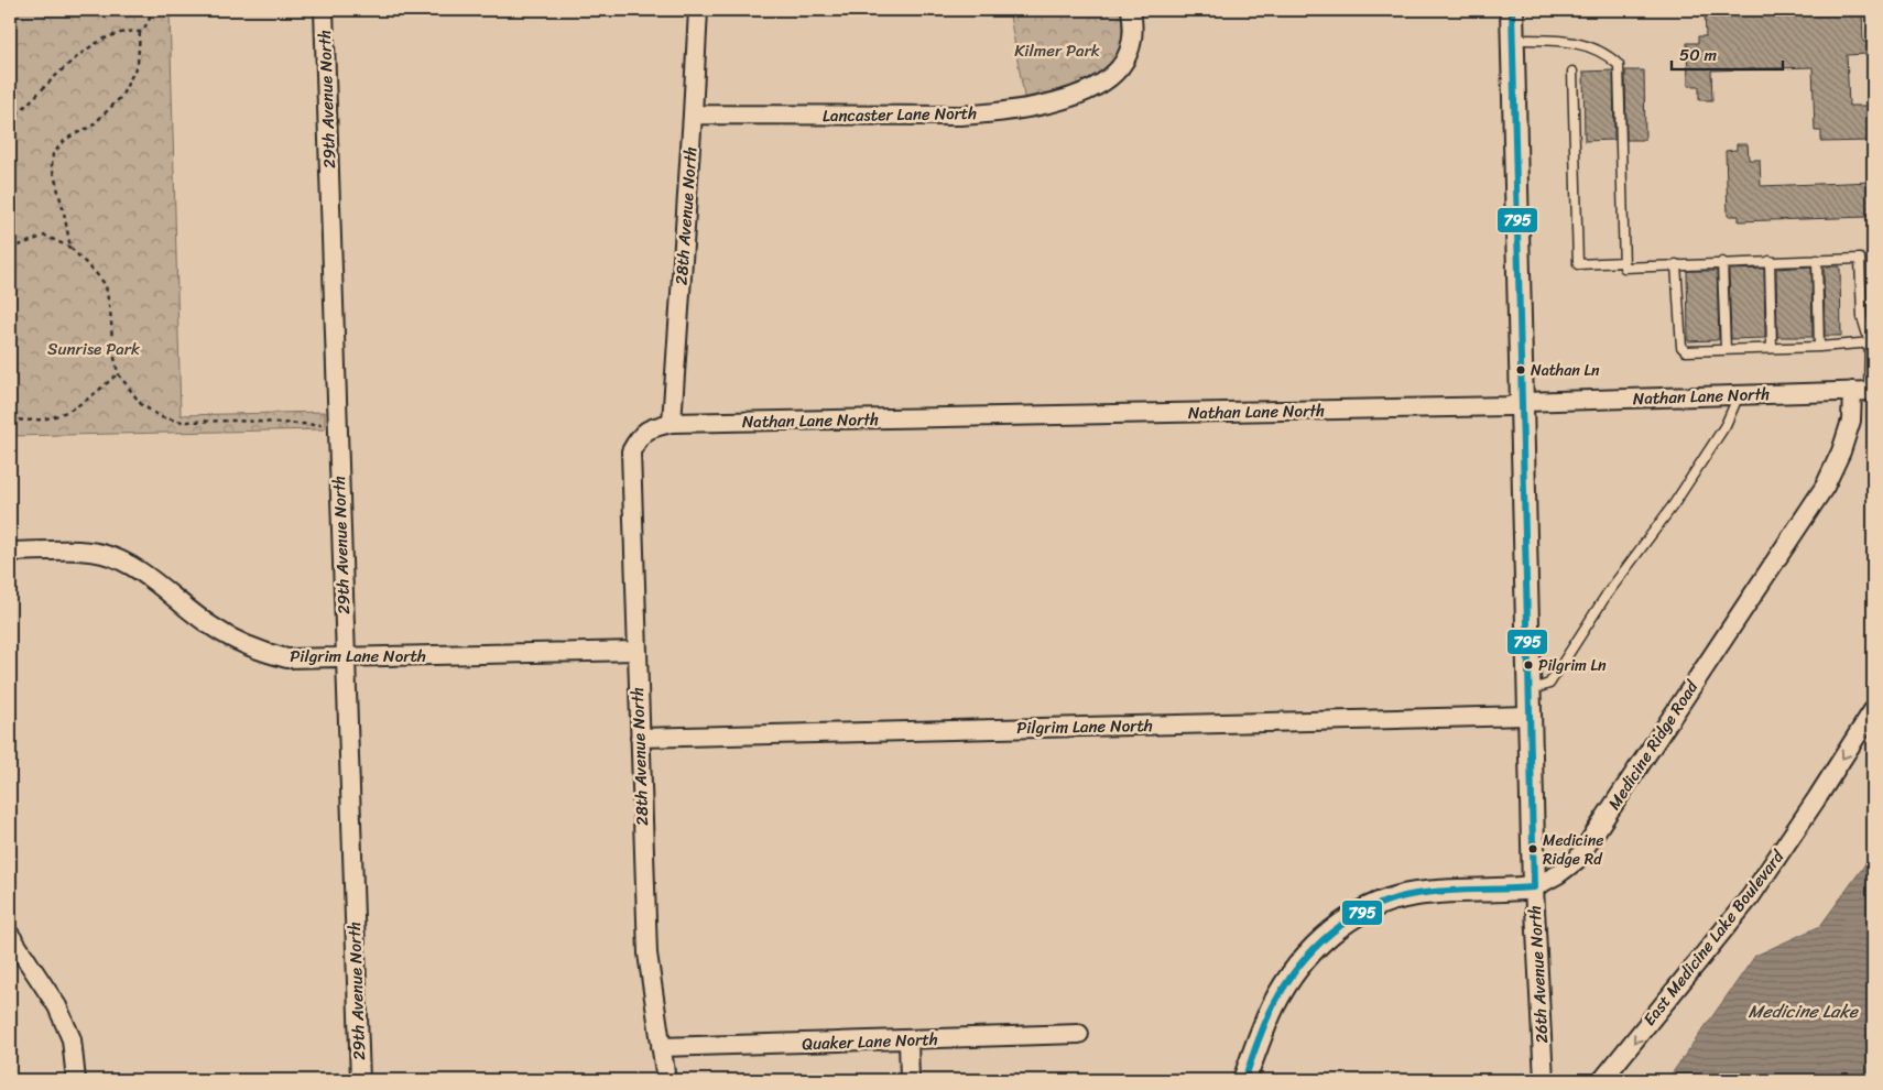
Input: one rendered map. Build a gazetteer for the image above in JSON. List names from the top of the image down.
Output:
{
  "streets": {
    "street": [
      "29th Avenue North",
      "Lancaster Lane North",
      "28th Avenue North",
      "Nathan Lane North",
      "Pilgrim Lane North",
      "Medicine Ridge Road",
      "East Medicine Lake Boulevard",
      "26th Avenue North",
      "Quaker Lane North"
    ]
  },
  "crossings": [
    ["29th Avenue North", "Pilgrim Lane North"],
    ["Lancaster Lane North", "28th Avenue North"],
    ["28th Avenue North", "Nathan Lane North"],
    ["28th Avenue North", "Pilgrim Lane North"],
    ["28th Avenue North", "Quaker Lane North"],
    ["Nathan Lane North", "Medicine Ridge Road"],
    ["Nathan Lane North", "26th Avenue North"],
    ["Pilgrim Lane North", "26th Avenue North"],
    ["Medicine Ridge Road", "26th Avenue North"]
  ],
  "one_way": ["East Medicine Lake Boulevard"],
  "water": ["Medicine Lake"],
  "parks": ["Kilmer Park", "Sunrise Park"],
  "places": ["Nathan Ln", "Pilgrim Ln", "Medicine Ridge Rd"],
  "lines": ["transit line 795"],
  "scale_bar": "50 m"
}
